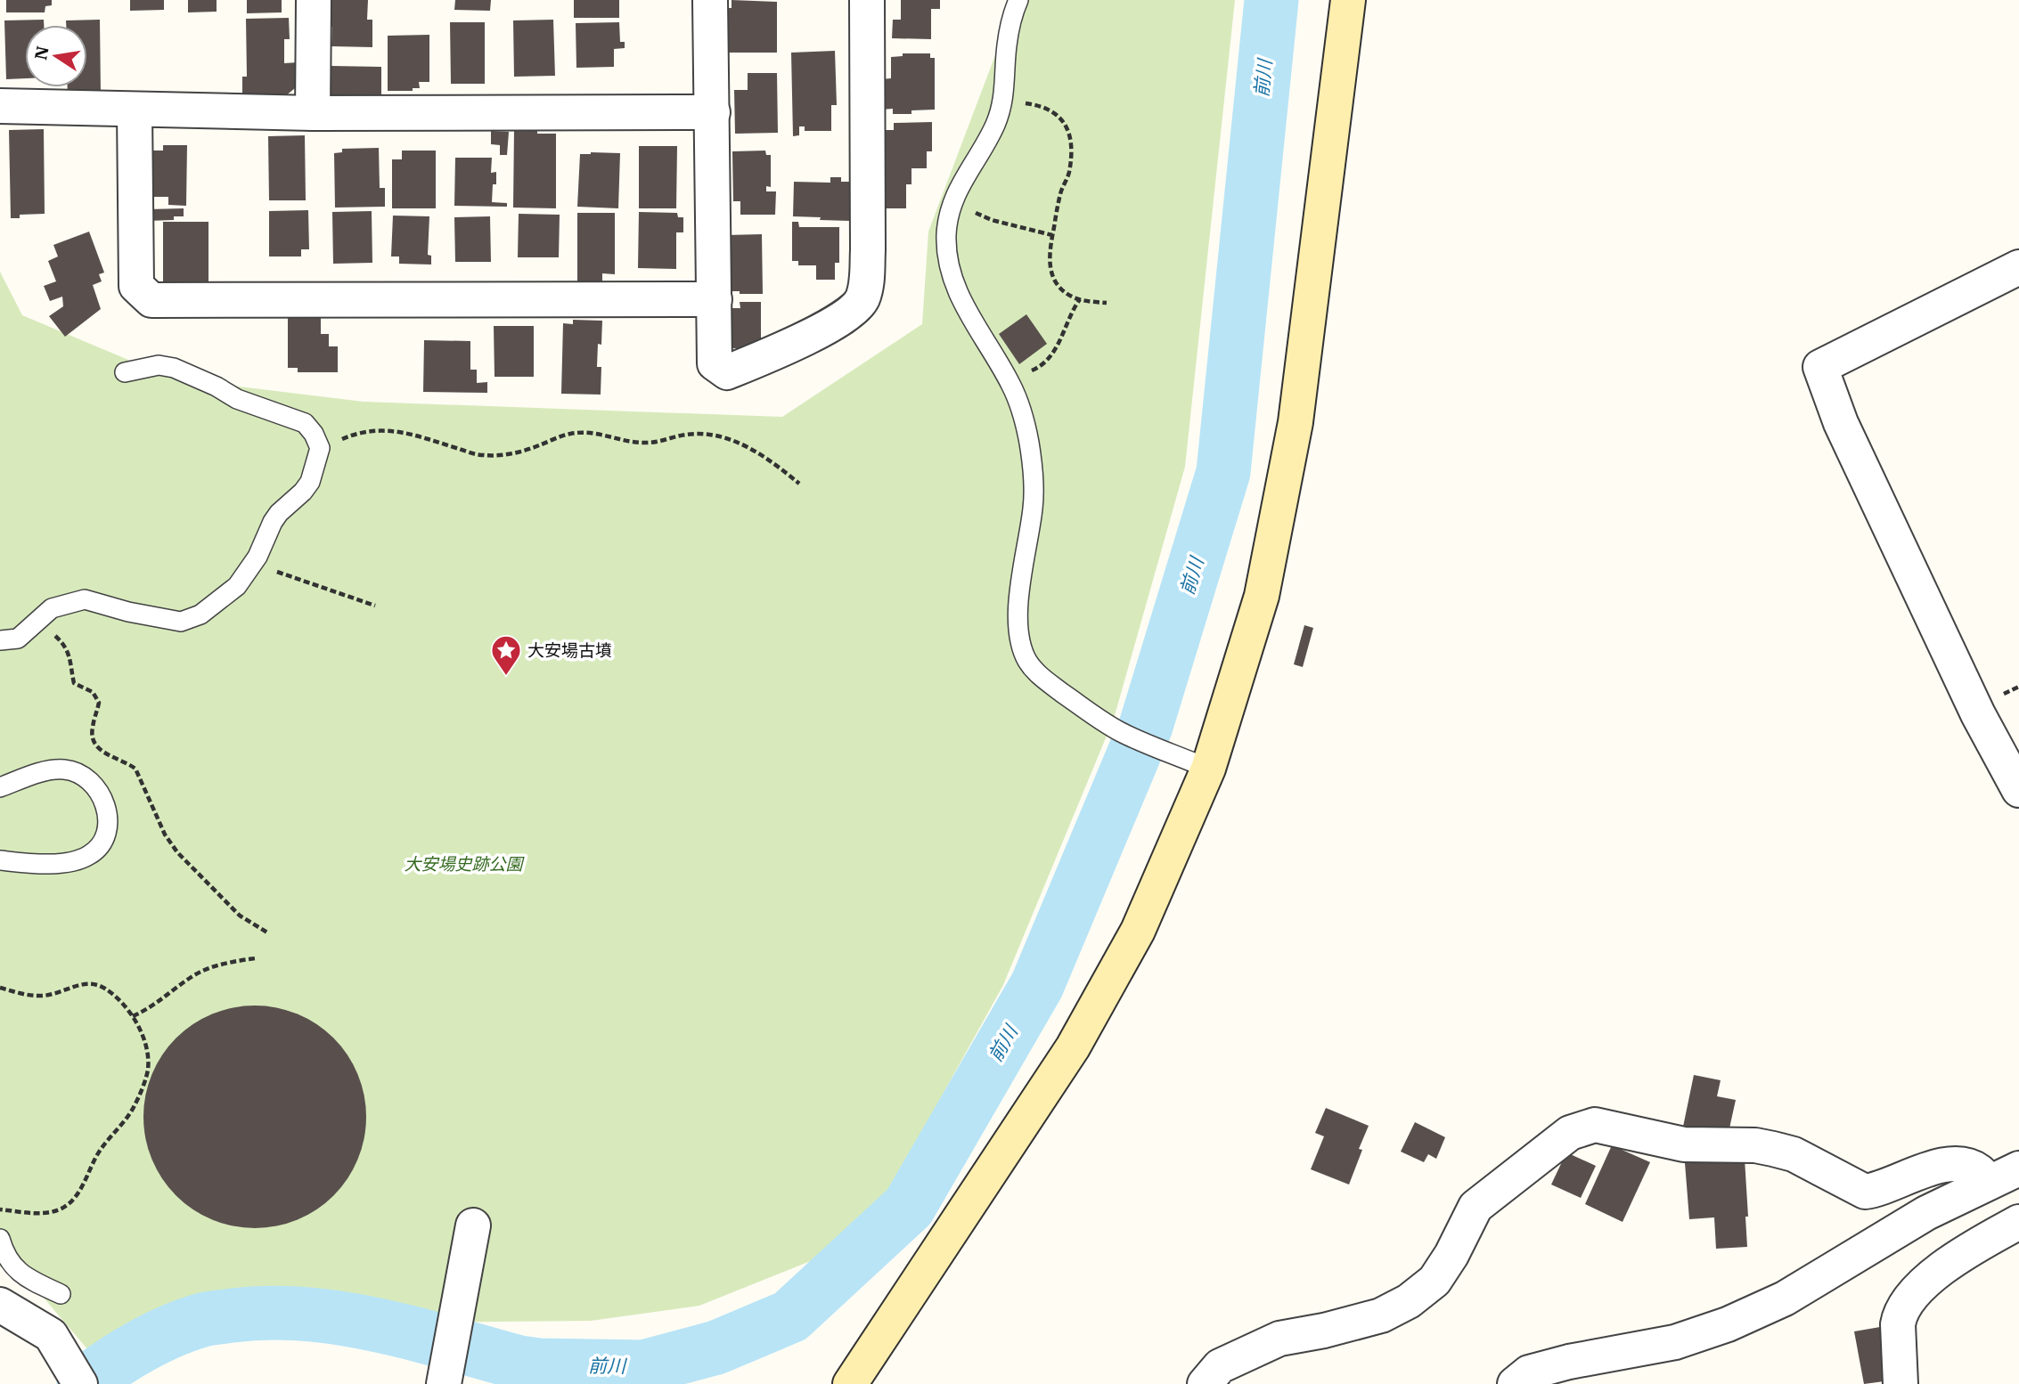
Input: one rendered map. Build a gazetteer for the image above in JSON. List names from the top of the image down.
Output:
{
  "water": ["前川"],
  "parks": ["大安場史跡公園"],
  "places": {
    "place": ["大安場古墳"]
  },
  "north": "left"
}
